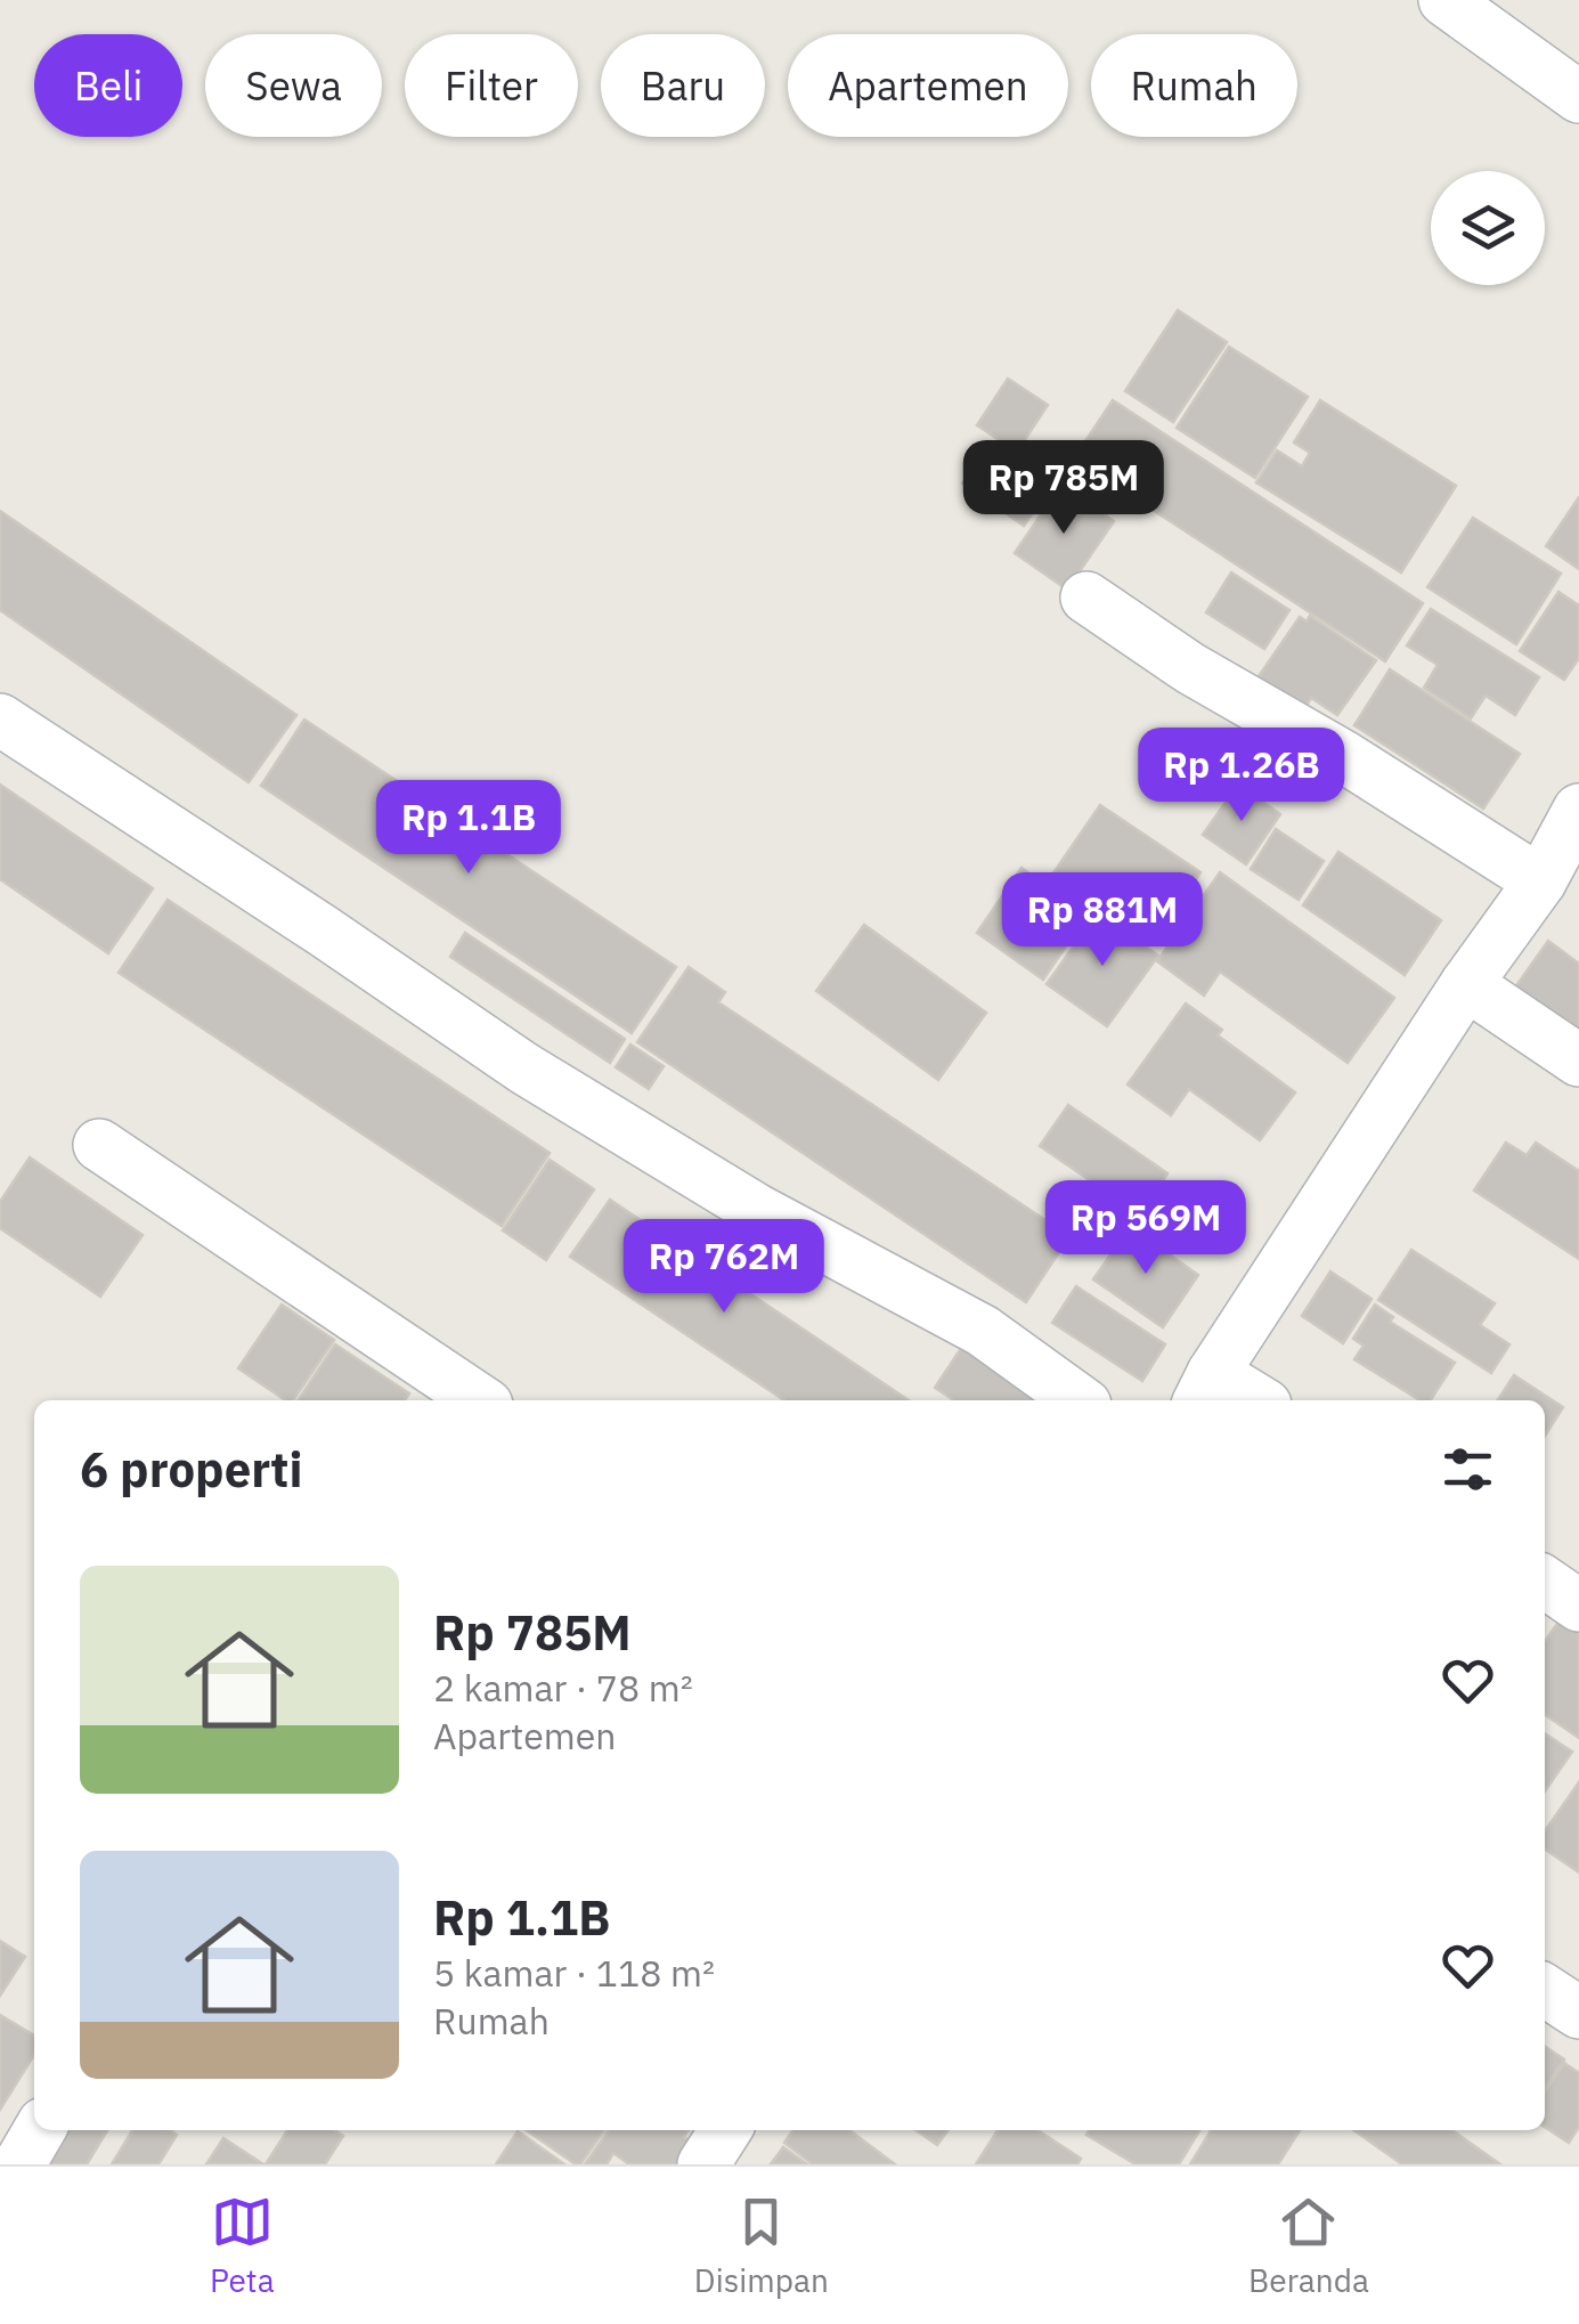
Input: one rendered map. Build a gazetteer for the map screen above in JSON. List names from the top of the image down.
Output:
{
  "page": {
    "chip": [
      "Beli",
      "Sewa",
      "Filter",
      "Baru",
      "Apartemen",
      "Rumah"
    ],
    "price": [
      "Rp 785M",
      "Rp 1.26B",
      "Rp 1.1B",
      "Rp 881M",
      "Rp 569M",
      "Rp 762M"
    ],
    "heading": "6 properti",
    "list": [
      {
        "name": "Rp 785M",
        "note": "2 kamar · 78 m² · Apartemen"
      },
      {
        "name": "Rp 1.1B",
        "note": "5 kamar · 118 m² · Rumah"
      }
    ],
    "tabs": ["Peta", "Disimpan", "Beranda"]
  }
}
